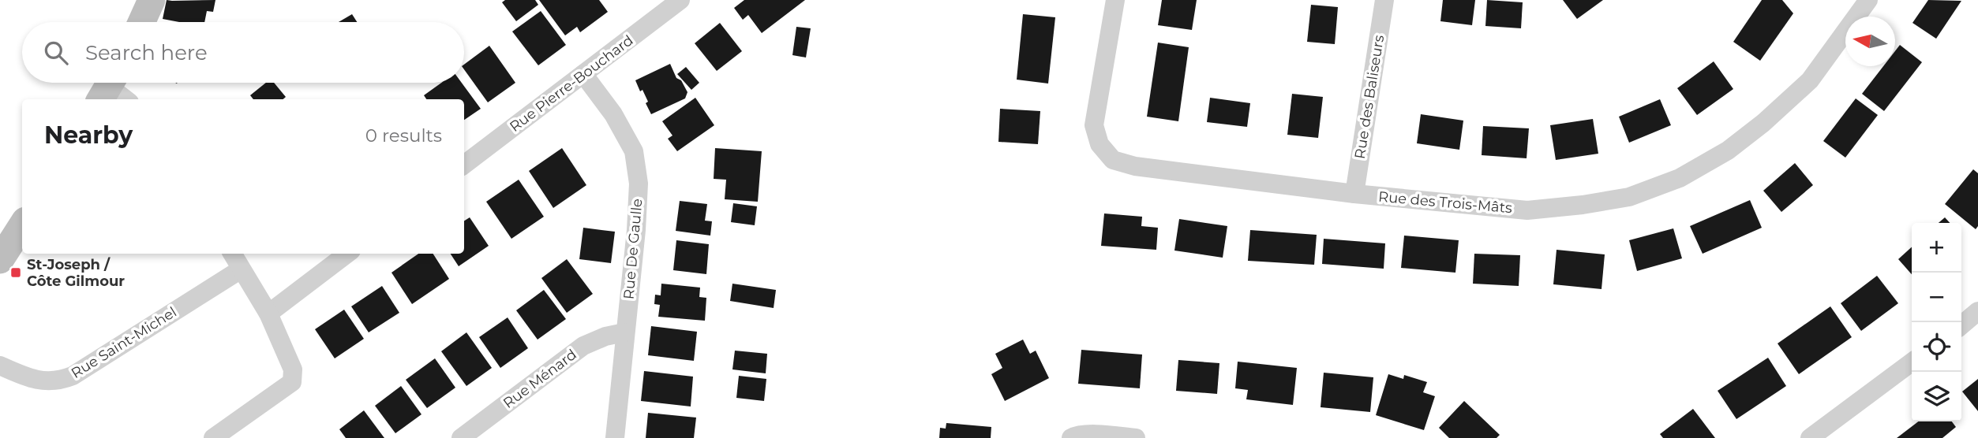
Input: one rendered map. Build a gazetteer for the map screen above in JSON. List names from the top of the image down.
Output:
{
  "streets": {
    "street": [
      "Rue Pierre-Bouchard",
      "Rue des Baliseurs",
      "Rue des Trois-Mâts",
      "Rue De Gaulle",
      "Rue Saint-Michel",
      "Rue Ménard"
    ]
  },
  "crossings": [
    ["Rue Pierre-Bouchard", "Rue De Gaulle"],
    ["Rue des Baliseurs", "Rue des Trois-Mâts"],
    ["Rue De Gaulle", "Rue Ménard"]
  ],
  "places": {
    "transit": ["St-Joseph / Côte Gilmour"]
  },
  "north": "left",
  "page": {
    "search": "Search here",
    "heading": ["Nearby", "0 results"],
    "map_buttons": ["+", "−"]
  }
}
